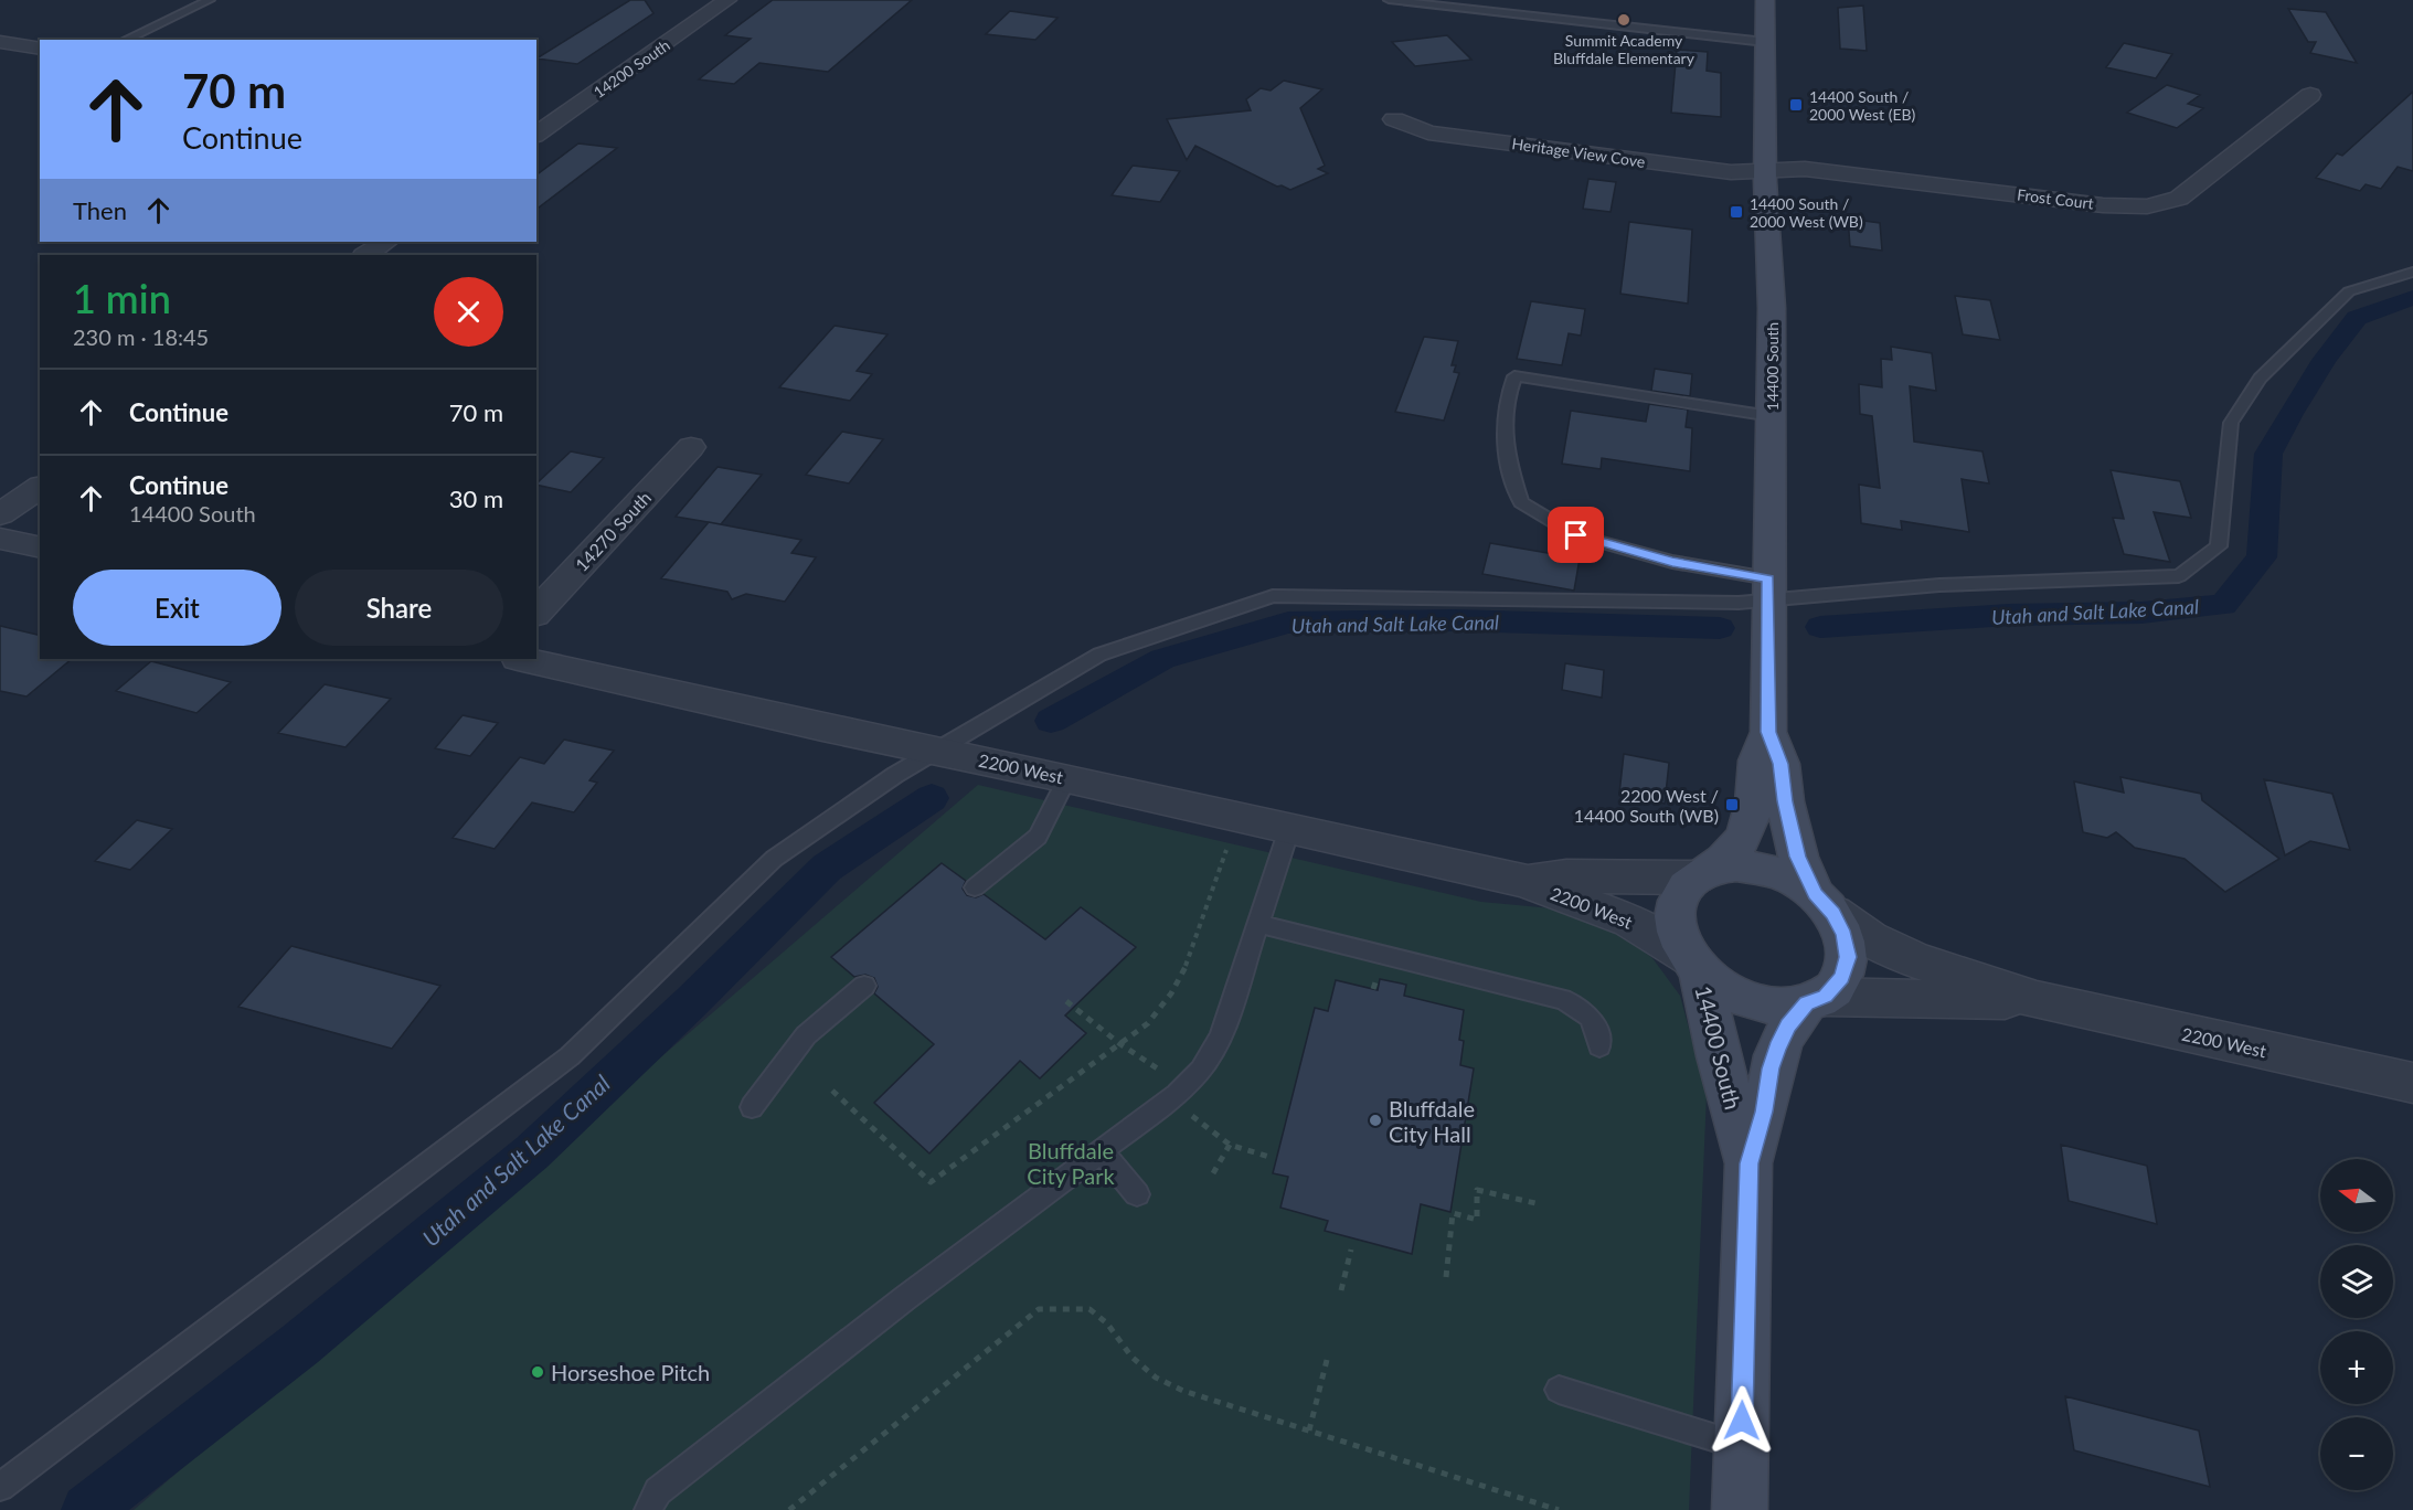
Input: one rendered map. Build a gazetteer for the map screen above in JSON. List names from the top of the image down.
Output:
{
  "streets": {
    "main road": ["14400 South"],
    "street": [
      "14200 South",
      "Heritage View Cove",
      "Frost Court",
      "14270 South",
      "2200 West"
    ]
  },
  "crossings": [
    ["Heritage View Cove", "Frost Court"],
    ["Heritage View Cove", "14400 South"],
    ["Frost Court", "14400 South"],
    ["14400 South", "2200 West"]
  ],
  "water": ["Utah and Salt Lake Canal"],
  "parks": ["Bluffdale City Park"],
  "places": {
    "other": ["Summit Academy Bluffdale Elementary", "Bluffdale City Hall", "Horseshoe Pitch"],
    "transit": ["14400 South / 2000 West (EB)", "14400 South / 2000 West (WB)", "2200 West / 14400 South (WB)"]
  },
  "north": "left",
  "page": {
    "turn": ["70 m", "Continue"],
    "then": "Then",
    "heading": ["1 min", "230 m · 18:45"],
    "list": [
      {
        "name": "Continue",
        "value": "70 m"
      },
      {
        "name": "Continue",
        "note": "14400 South",
        "value": "30 m"
      }
    ],
    "buttons": ["Exit", "Share"],
    "map_buttons": ["+", "−"]
  }
}
